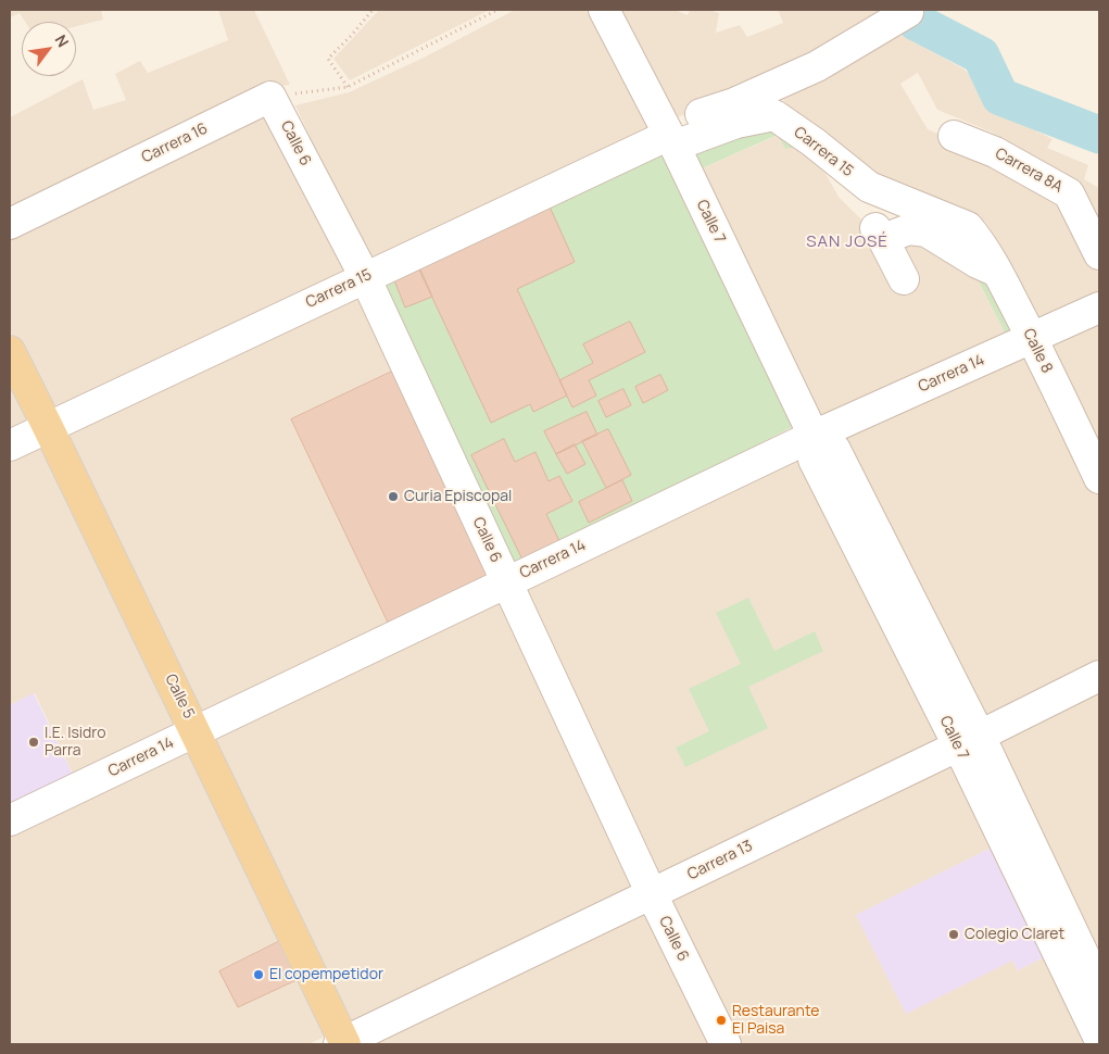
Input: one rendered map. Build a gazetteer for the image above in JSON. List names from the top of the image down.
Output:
{
  "streets": {
    "main road": ["Calle 5"],
    "street": [
      "Carrera 16",
      "Calle 6",
      "Carrera 15",
      "Carrera 8A",
      "Calle 7",
      "Calle 8",
      "Carrera 14",
      "Carrera 13"
    ]
  },
  "crossings": [
    ["Carrera 16", "Calle 6"],
    ["Calle 6", "Carrera 15"],
    ["Calle 6", "Carrera 14"],
    ["Calle 6", "Carrera 13"],
    ["Carrera 15", "Calle 7"],
    ["Carrera 15", "Calle 8"],
    ["Carrera 15", "Calle 5"],
    ["Calle 7", "Carrera 14"],
    ["Calle 7", "Carrera 13"],
    ["Calle 8", "Carrera 14"],
    ["Carrera 14", "Calle 5"],
    ["Calle 5", "Carrera 13"]
  ],
  "districts": ["SAN JOSÉ"],
  "places": [
    "Curia Episcopal",
    "I.E. Isidro Parra",
    "Colegio Claret",
    "El copempetidor",
    "Restaurante El Paisa"
  ],
  "north": "top right"
}
